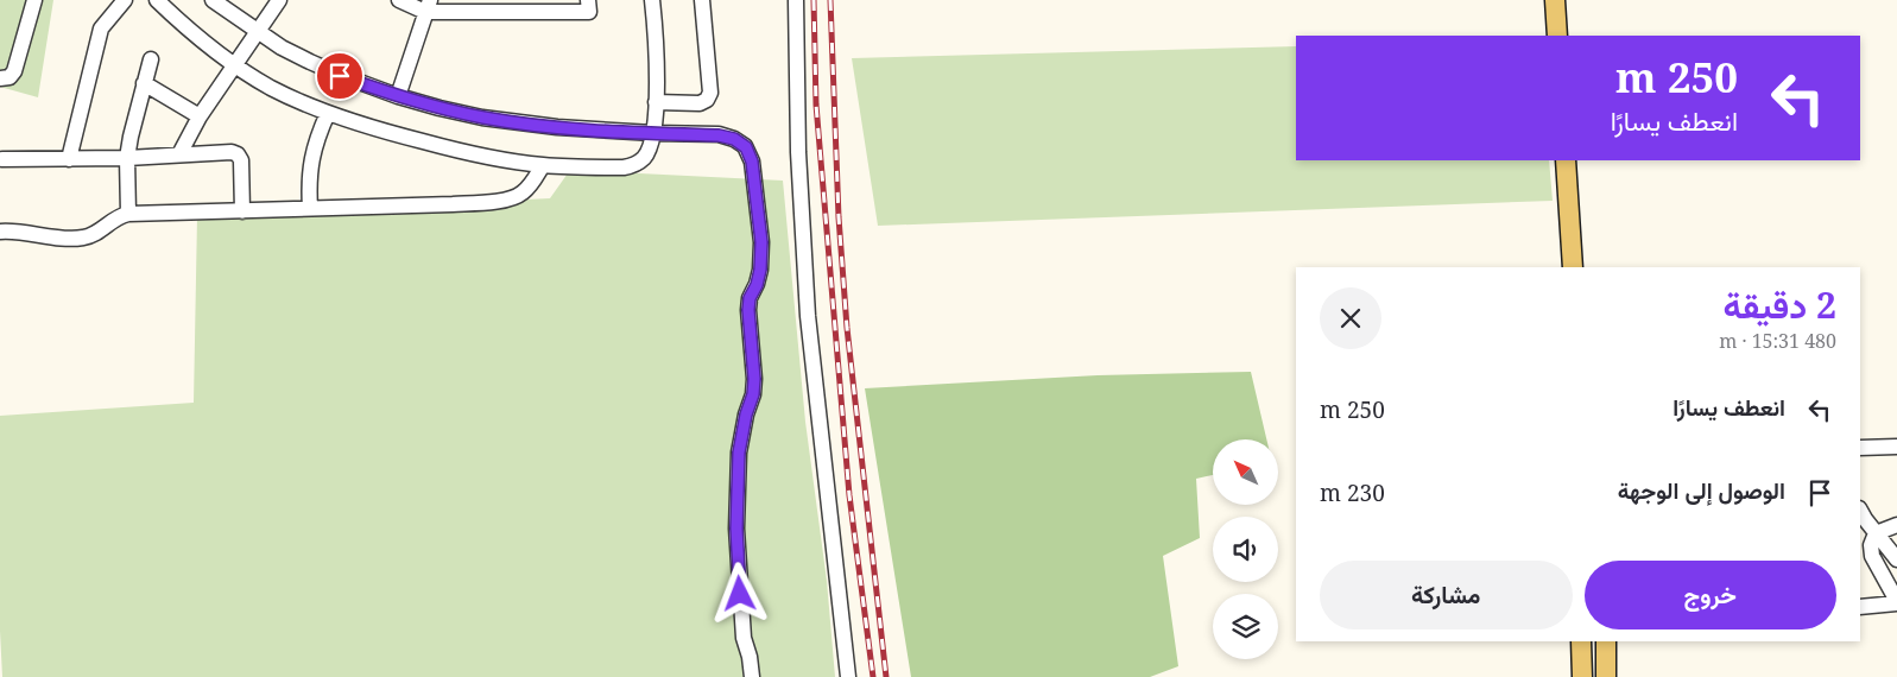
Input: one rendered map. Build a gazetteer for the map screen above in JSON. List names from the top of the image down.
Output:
{
  "north": "top left",
  "page": {
    "turn": ["250 m", "انعطف يسارًا"],
    "heading": ["2 دقيقة", "480 m · 15:31"],
    "list": [
      {
        "name": "انعطف يسارًا",
        "value": "250 m"
      },
      {
        "name": "الوصول إلى الوجهة",
        "value": "230 m"
      }
    ],
    "buttons": ["خروج", "مشاركة"]
  }
}
